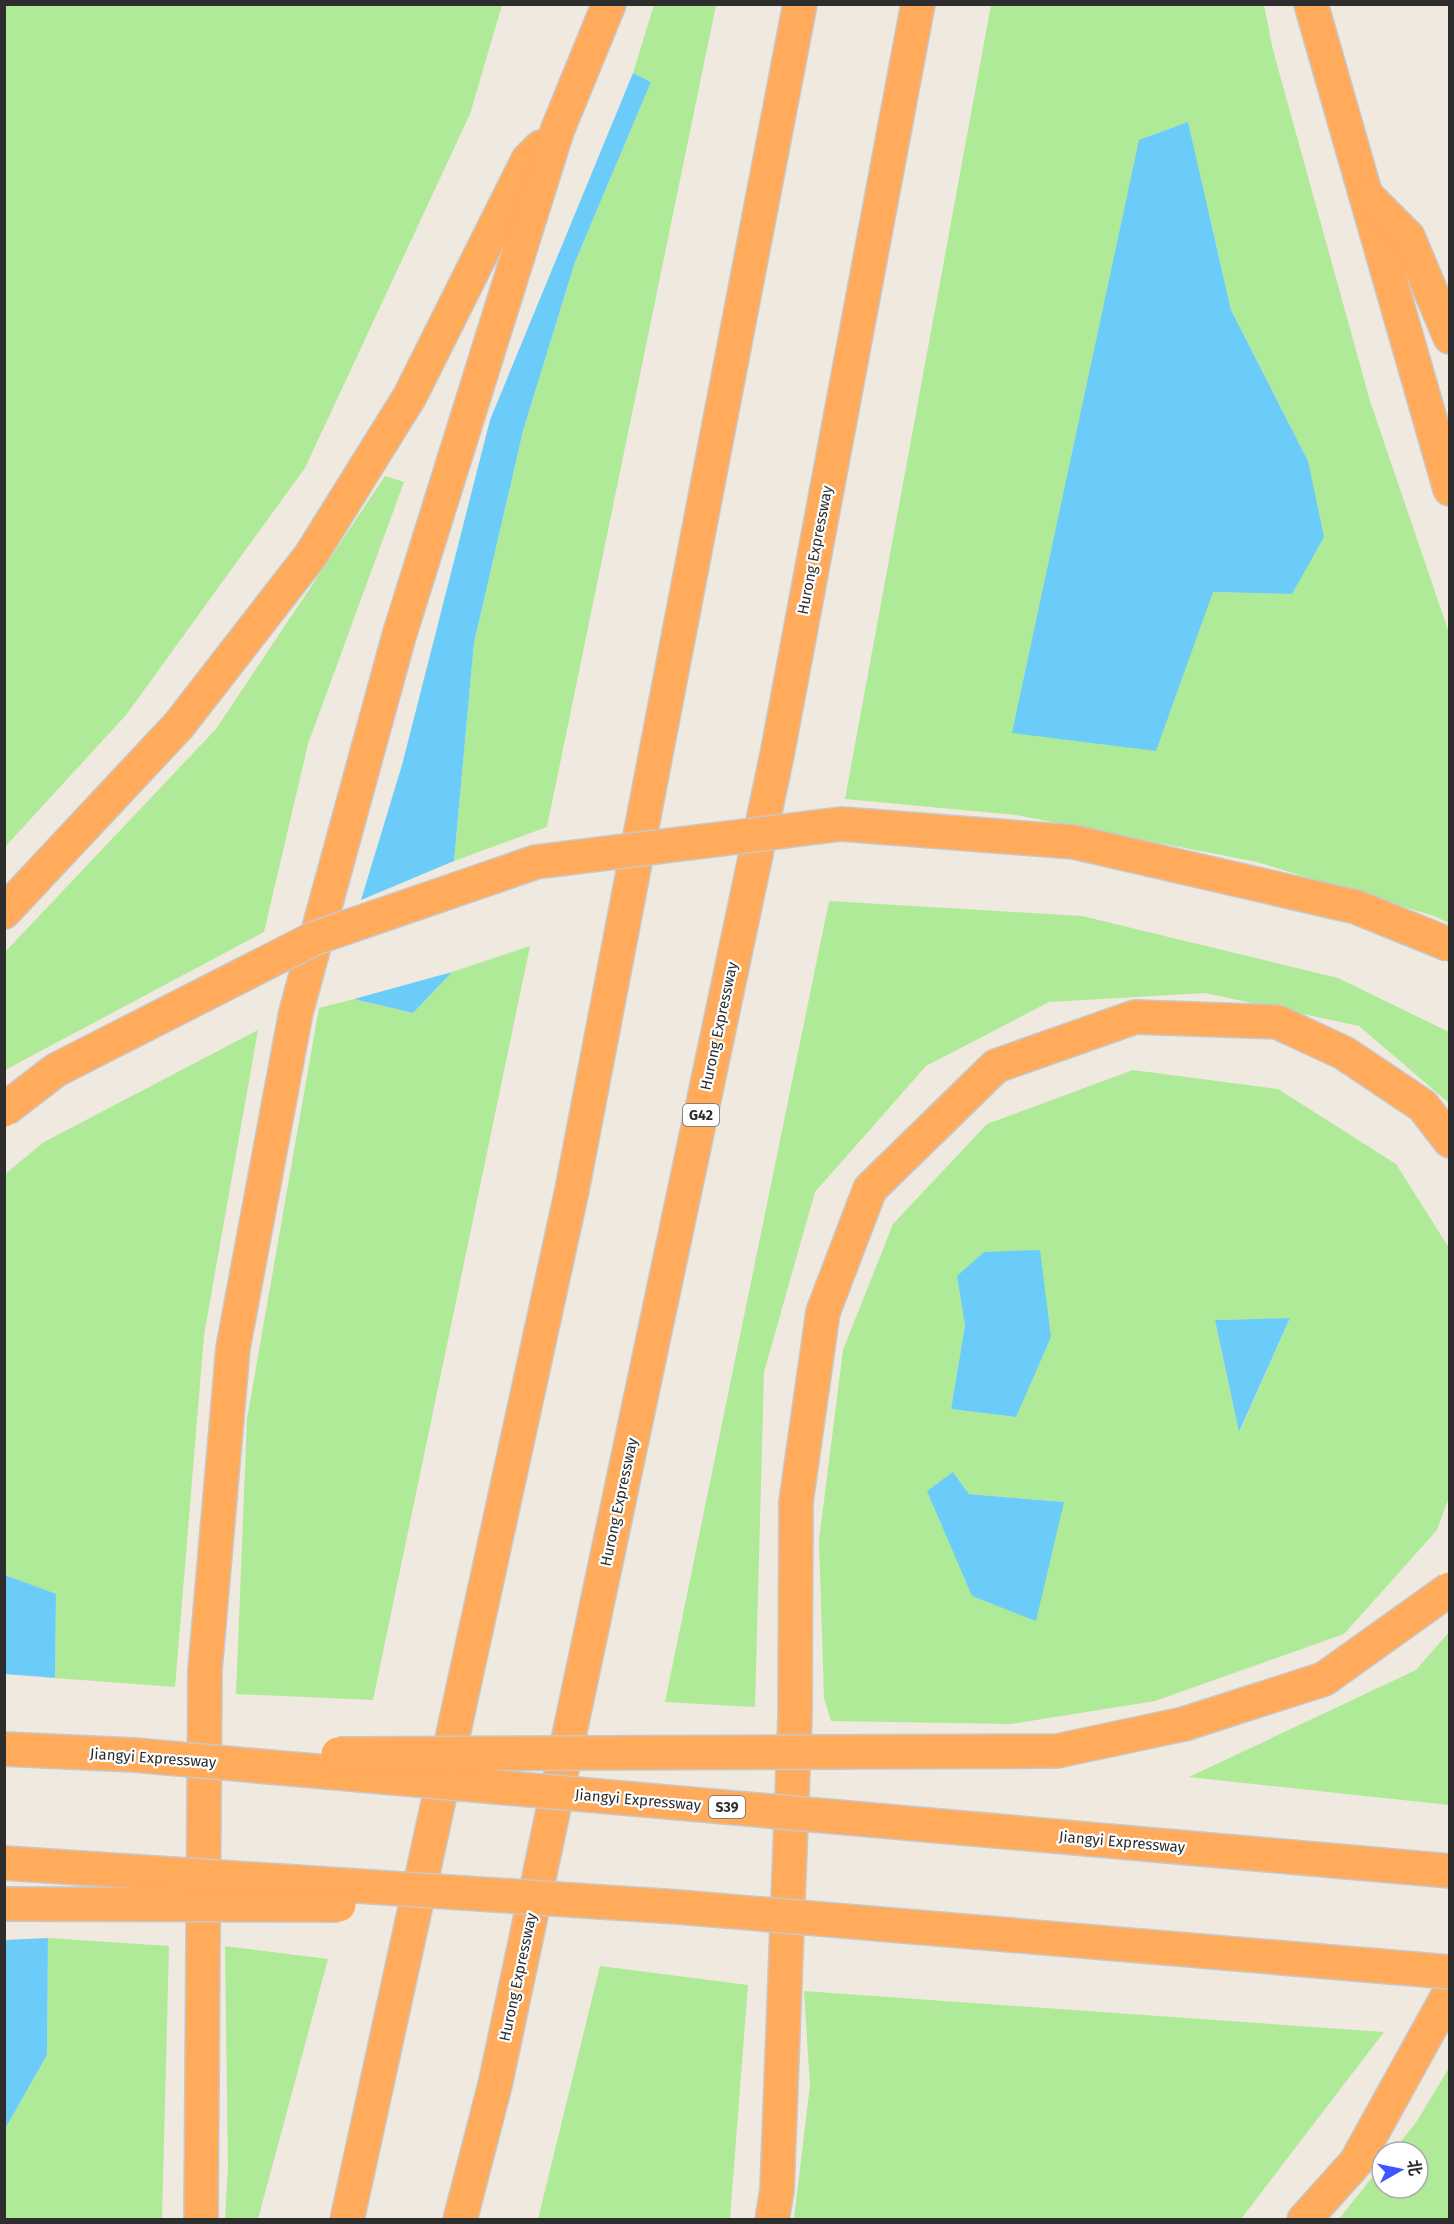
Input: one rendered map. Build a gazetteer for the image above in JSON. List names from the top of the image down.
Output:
{
  "streets": {
    "highway": [
      "Hurong Expressway",
      "G42",
      "Jiangyi Expressway",
      "S39"
    ]
  },
  "north": "right"
}
